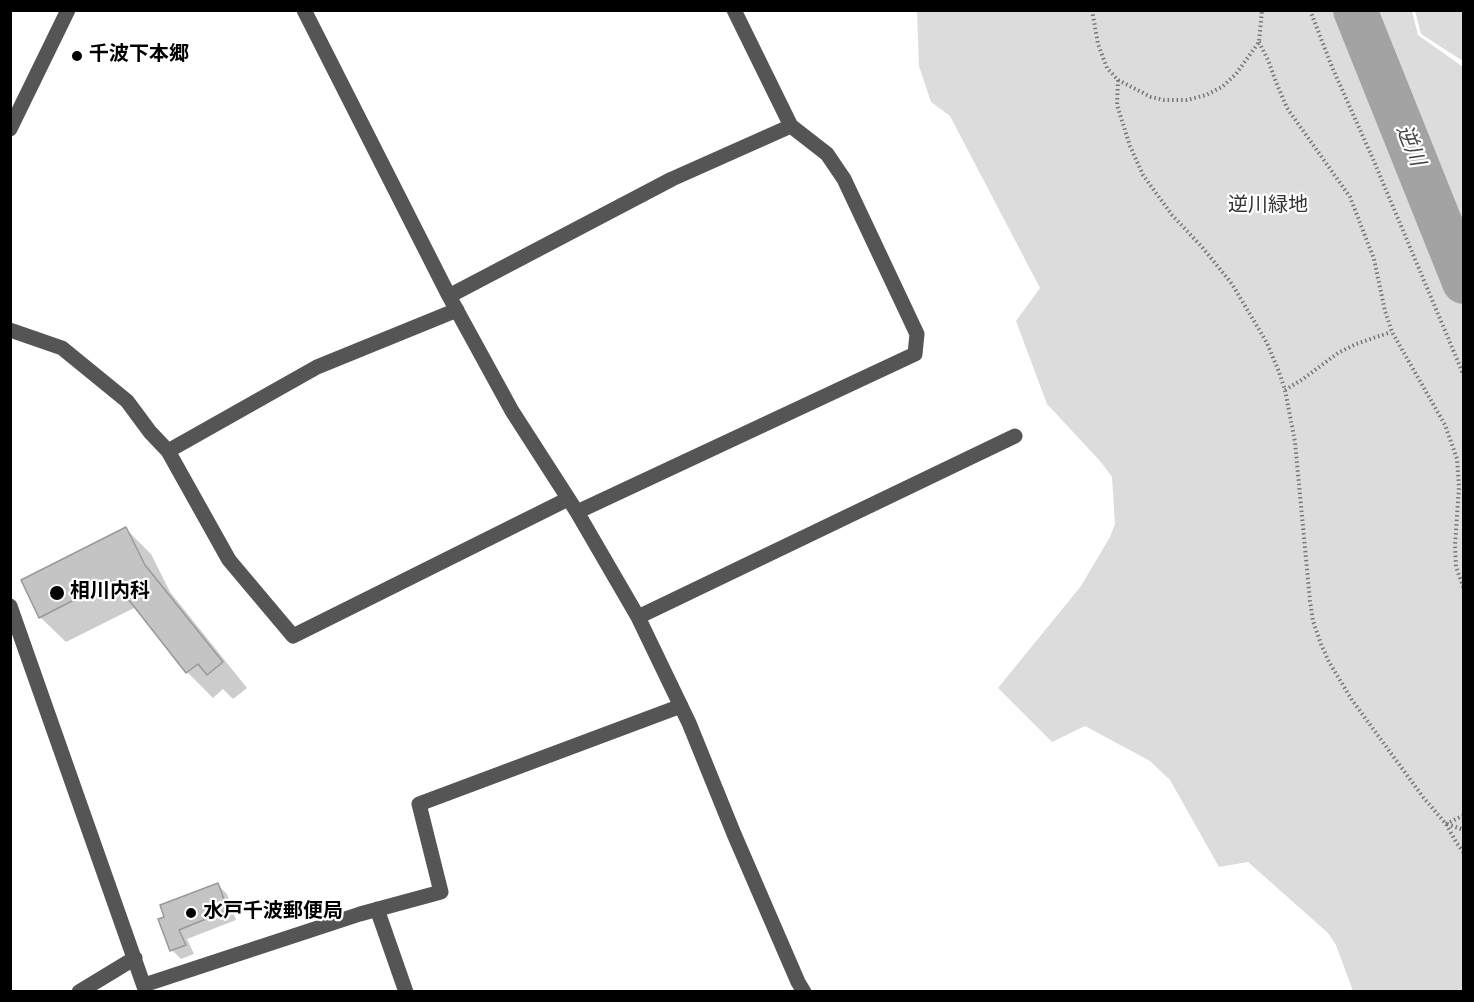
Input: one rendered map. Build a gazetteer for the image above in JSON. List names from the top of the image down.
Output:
{
  "water": ["逆川"],
  "parks": ["逆川緑地"],
  "places": ["千波下本郷", "相川内科", "水戸千波郵便局"]
}
